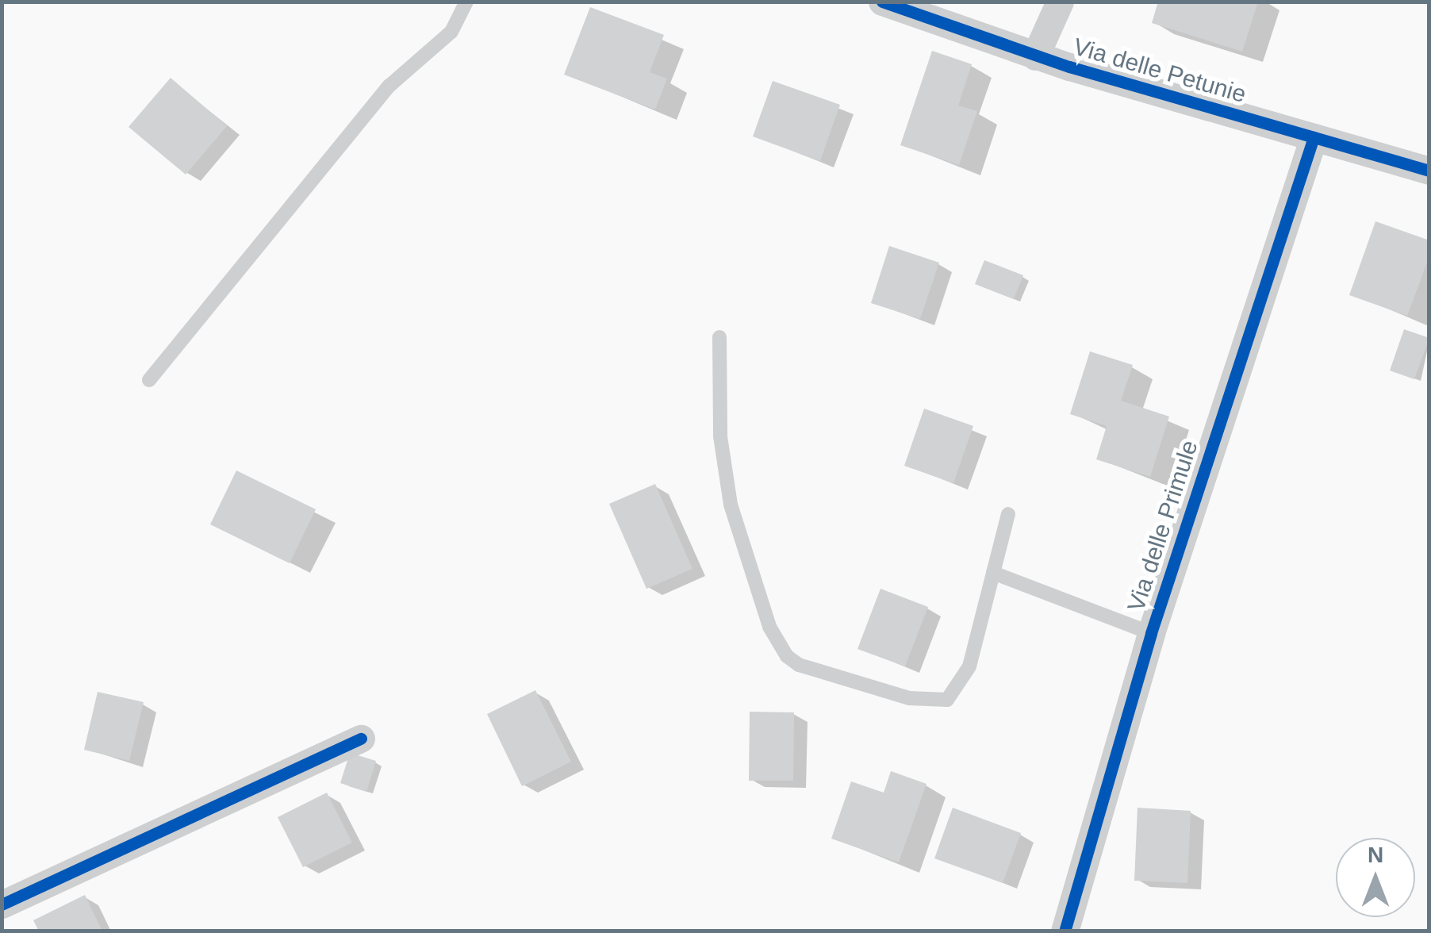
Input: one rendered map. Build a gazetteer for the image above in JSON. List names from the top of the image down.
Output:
{
  "streets": {
    "street": ["Via delle Petunie", "Via delle Primule"]
  },
  "crossings": [
    ["Via delle Petunie", "Via delle Primule"]
  ],
  "north": "top"
}
